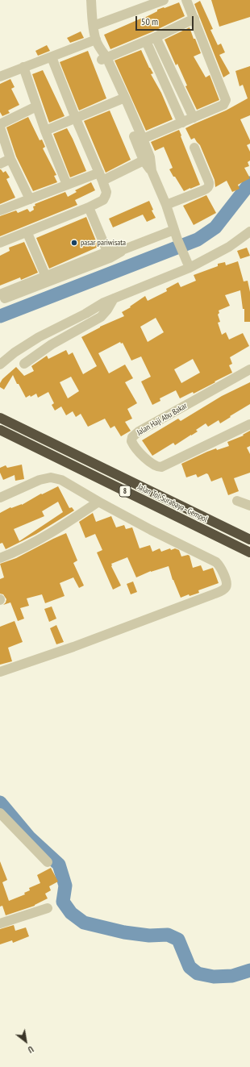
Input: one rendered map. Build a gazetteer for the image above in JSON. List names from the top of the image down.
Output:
{
  "streets": {
    "highway": ["8", "Jalan Tol Surabaya–Gempol"],
    "street": ["Jalan Haji Abu Bakar"]
  },
  "places": ["pasar pariwisata"],
  "scale_bar": "50 m",
  "north": "bottom right"
}
